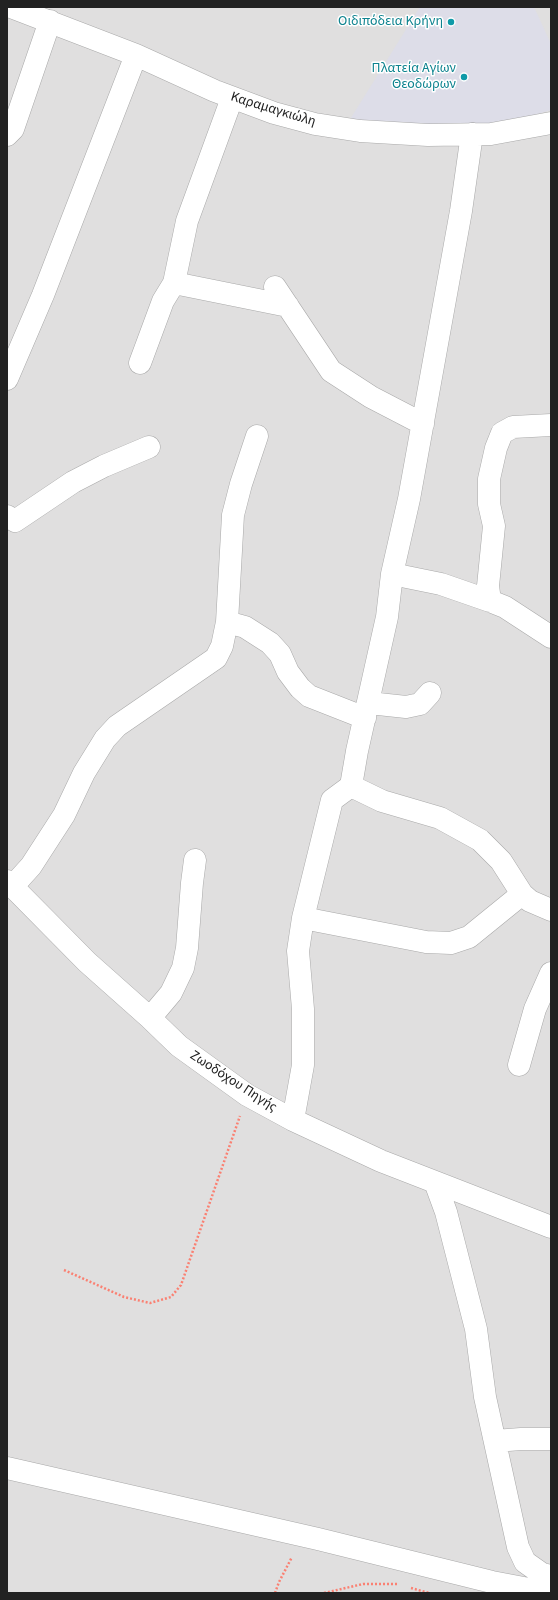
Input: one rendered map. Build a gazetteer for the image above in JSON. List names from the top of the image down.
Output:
{
  "streets": {
    "street": ["Καραμαγκιώλη", "Ζωοδόχου Πηγής"]
  },
  "places": ["Οιδιπόδεια Κρήνη", "Πλατεία Αγίων Θεοδώρων"]
}
